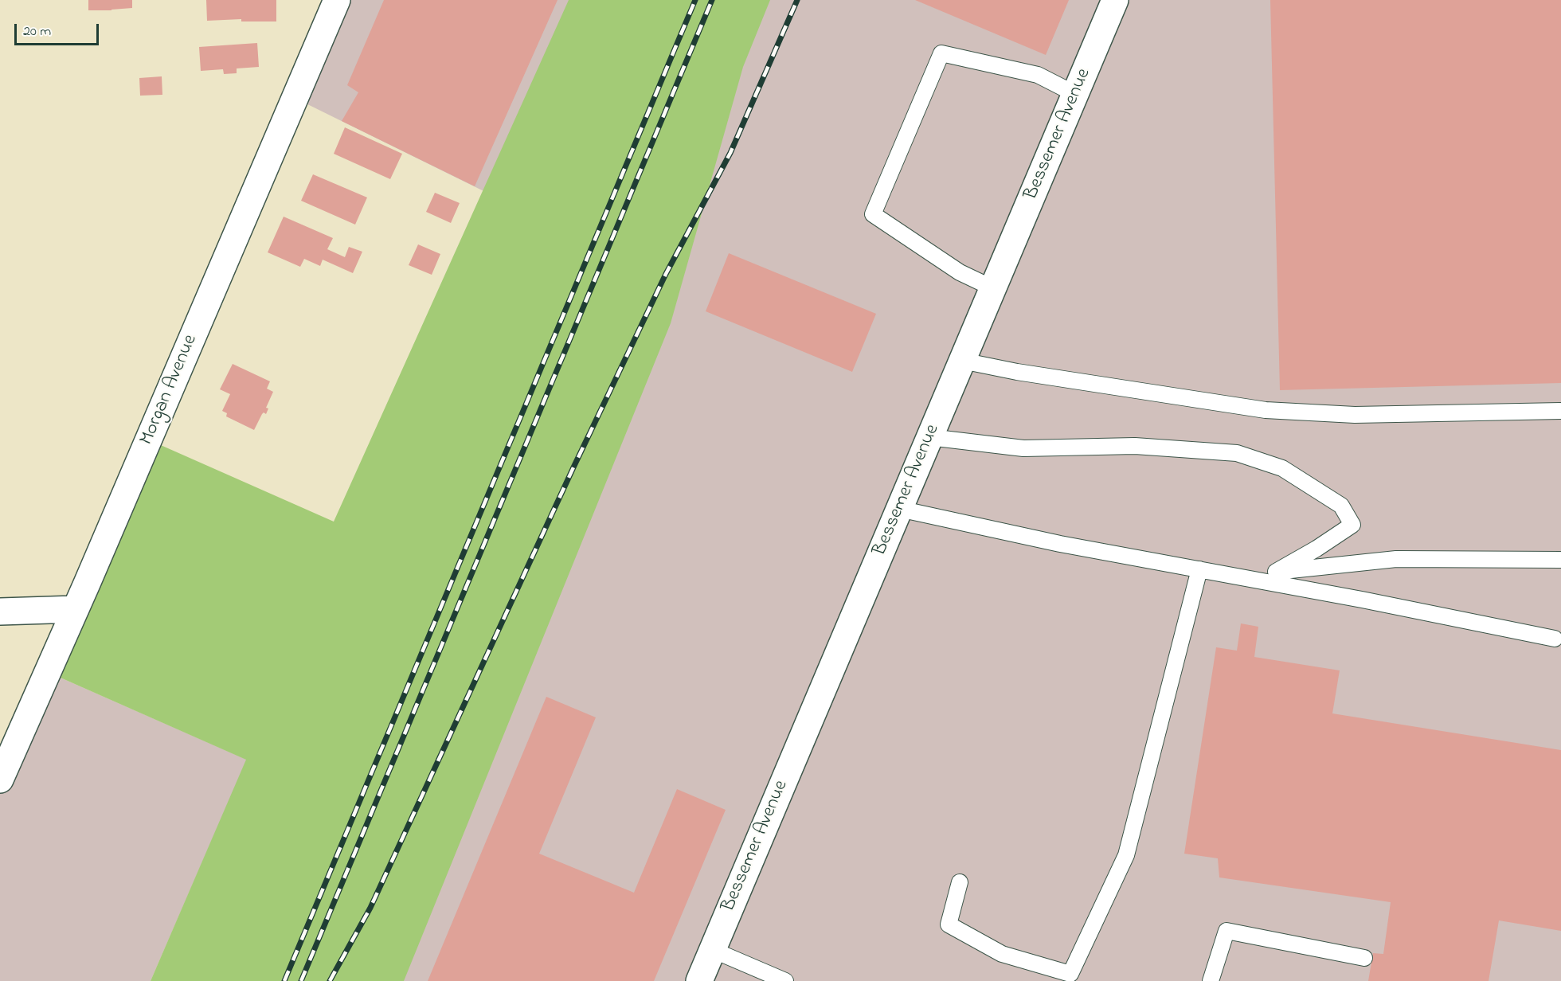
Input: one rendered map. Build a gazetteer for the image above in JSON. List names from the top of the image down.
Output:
{
  "streets": {
    "street": ["Bessemer Avenue", "Morgan Avenue"]
  },
  "scale_bar": "20 m"
}
